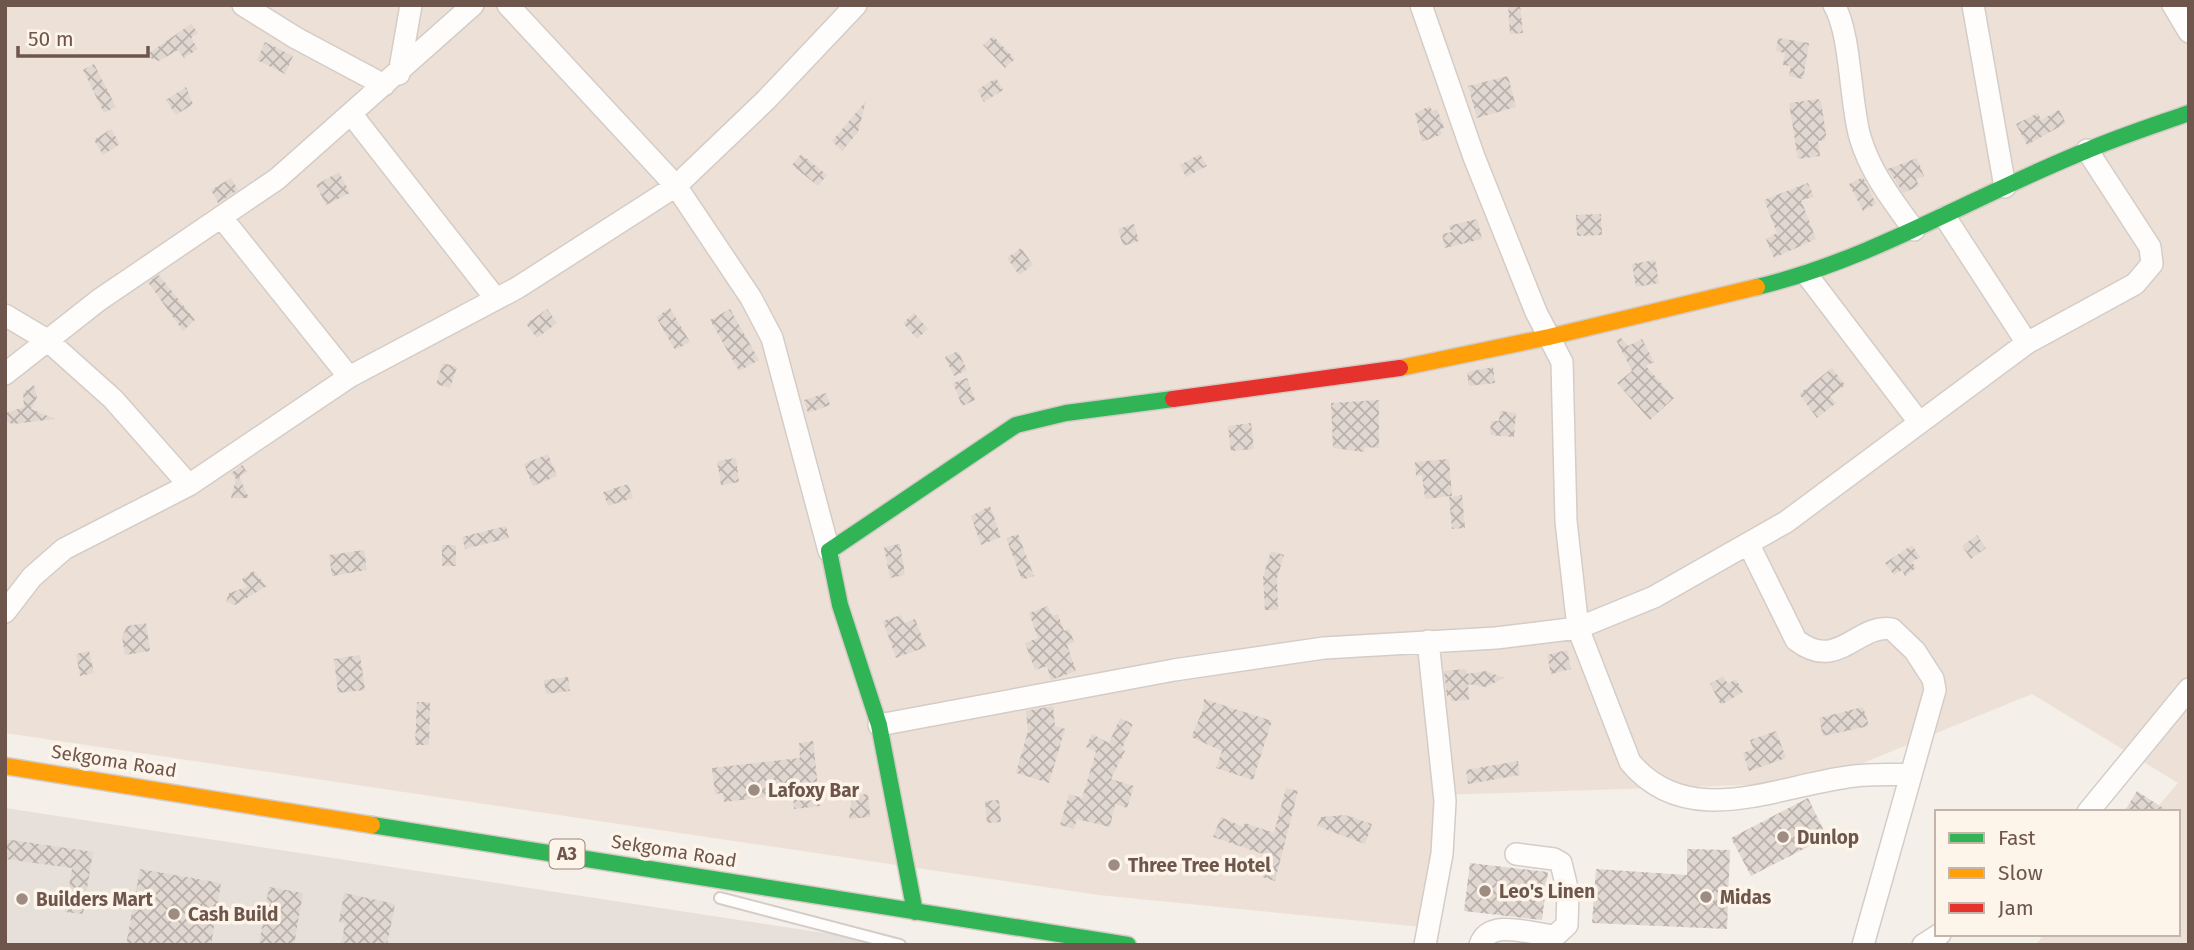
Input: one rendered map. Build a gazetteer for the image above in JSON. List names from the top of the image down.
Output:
{
  "streets": {
    "main road": ["Sekgoma Road", "A3"]
  },
  "places": [
    "Lafoxy Bar",
    "Dunlop",
    "Three Tree Hotel",
    "Leo's Linen",
    "Midas",
    "Builders Mart",
    "Cash Build"
  ],
  "legend": ["Fast", "Slow", "Jam"],
  "scale_bar": "50 m"
}
